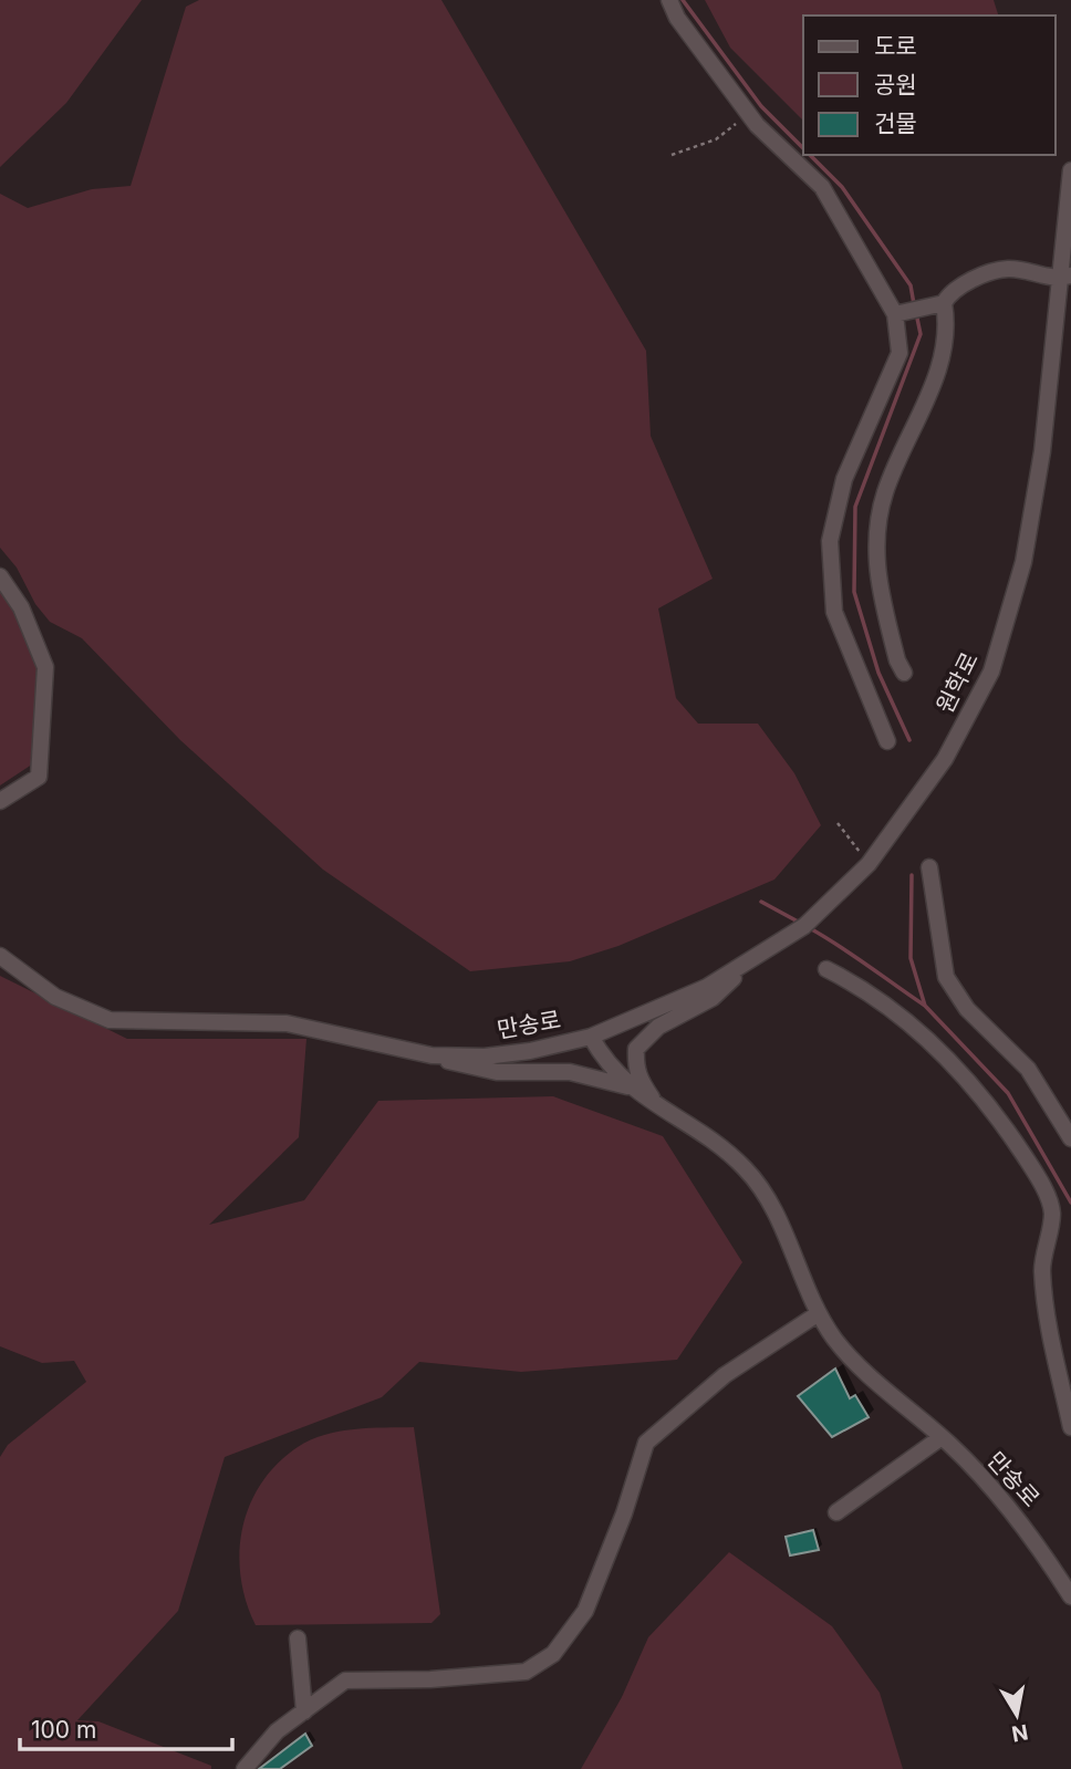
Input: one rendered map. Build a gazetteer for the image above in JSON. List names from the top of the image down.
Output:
{
  "streets": {
    "street": ["원학로", "만송로"]
  },
  "crossings": [
    ["원학로", "만송로"]
  ],
  "legend": ["도로", "공원", "건물"],
  "scale_bar": "100 m",
  "north": "bottom"
}
